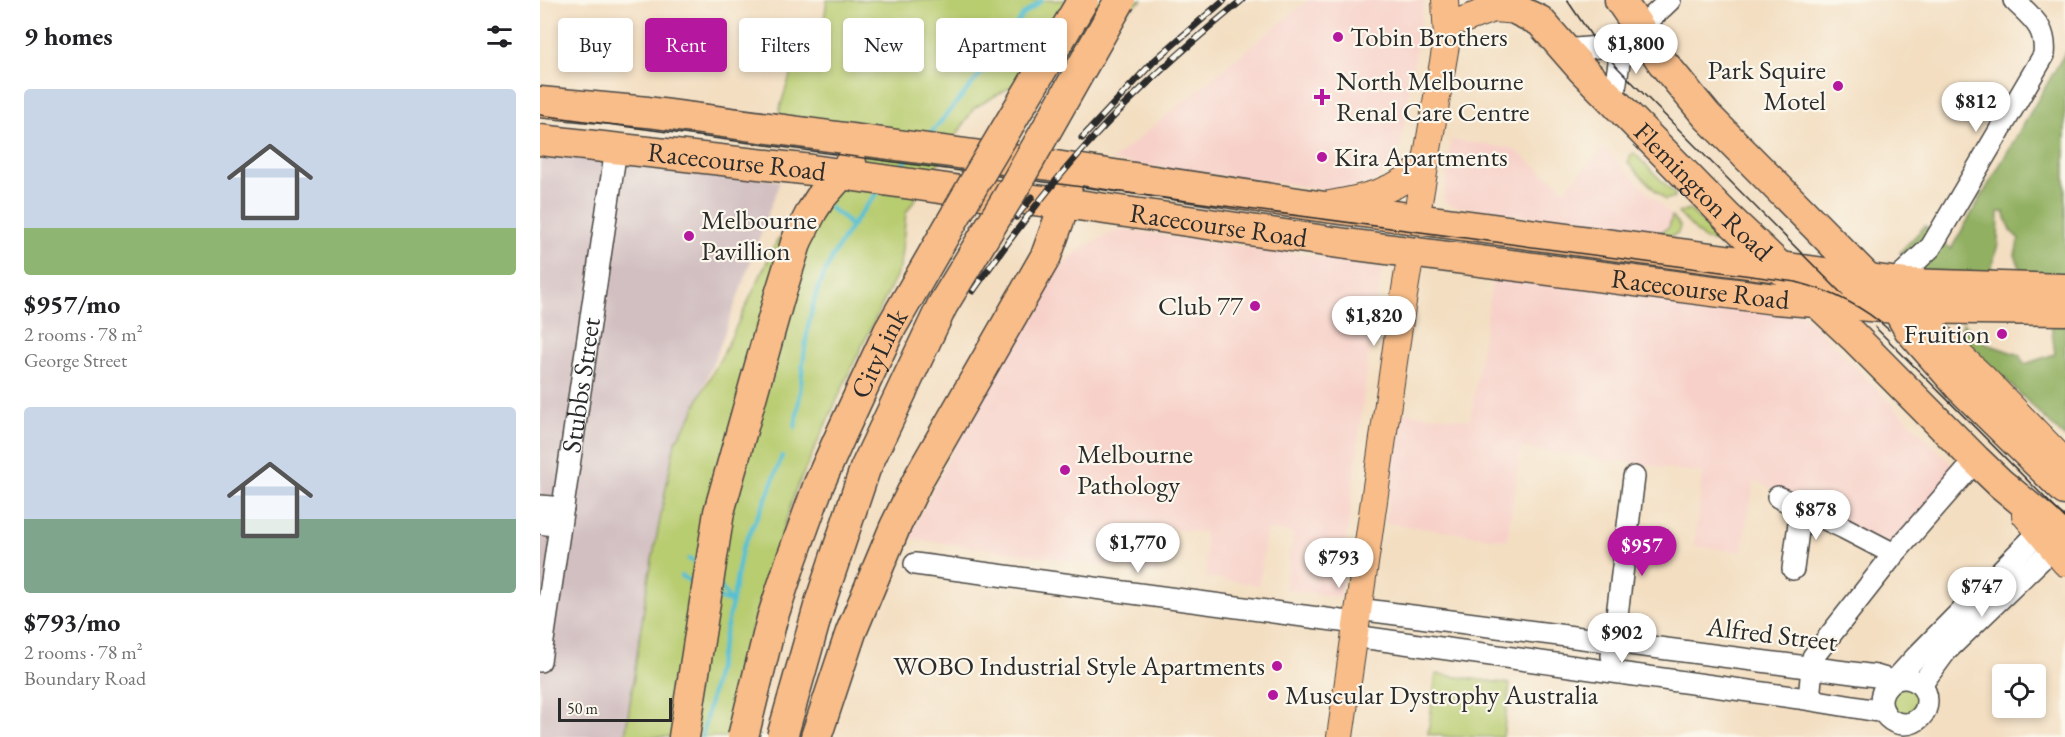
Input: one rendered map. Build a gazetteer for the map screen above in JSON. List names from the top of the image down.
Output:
{
  "streets": {
    "highway": [
      "Racecourse Road",
      "Flemington Road",
      "CityLink",
      "Stubbs Street"
    ],
    "street": ["Alfred Street"]
  },
  "crossings": [
    ["Racecourse Road", "Flemington Road"],
    ["Racecourse Road", "Stubbs Street"]
  ],
  "places": {
    "other": [
      "Tobin Brothers",
      "Park Squire Motel",
      "Kira Apartments",
      "Melbourne Pavillion",
      "Club 77",
      "Fruition",
      "Melbourne Pathology",
      "WOBO Industrial Style Apartments",
      "Muscular Dystrophy Australia"
    ],
    "health": ["North Melbourne Renal Care Centre"]
  },
  "scale_bar": "50 m",
  "page": {
    "heading": "9 homes",
    "chip": [
      "Buy",
      "Rent",
      "Filters",
      "New",
      "Apartment"
    ],
    "price": [
      "$1,800",
      "$812",
      "$1,820",
      "$878",
      "$1,770",
      "$957",
      "$793",
      "$747",
      "$902"
    ],
    "list": [
      {
        "name": "$957/mo",
        "note": "2 rooms · 78 m² · George Street"
      },
      {
        "name": "$793/mo",
        "note": "2 rooms · 78 m² · Boundary Road"
      }
    ],
    "scale": "50 m"
  }
}
